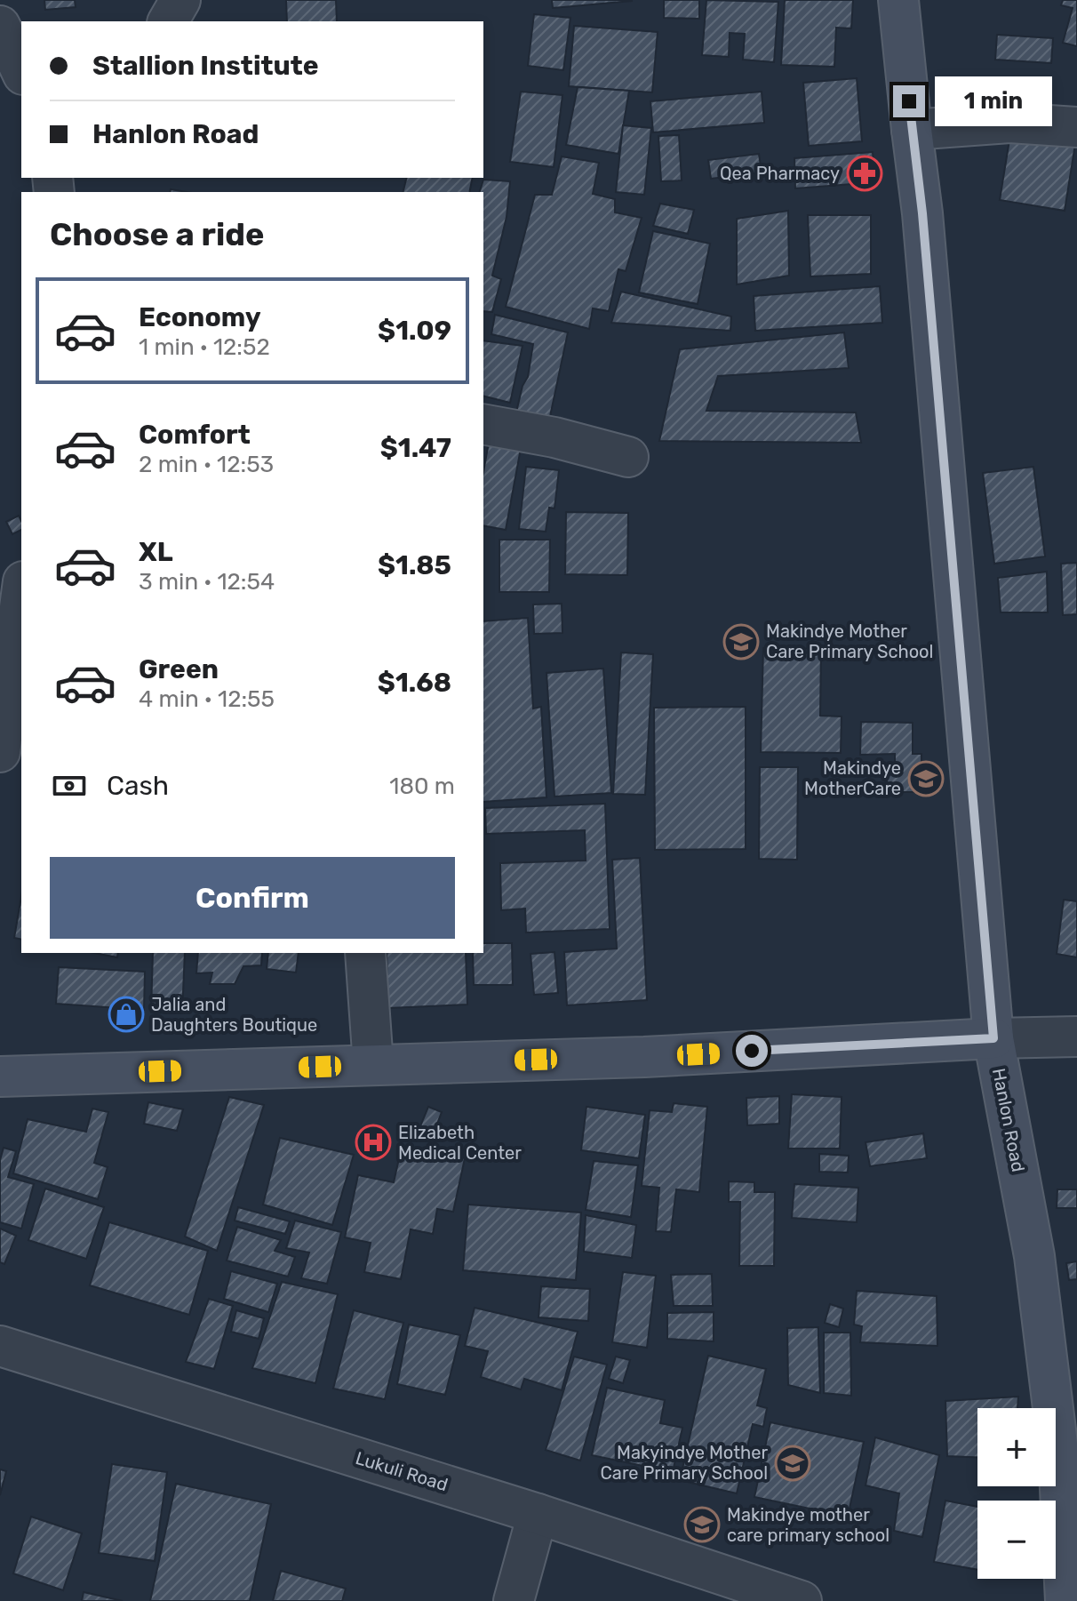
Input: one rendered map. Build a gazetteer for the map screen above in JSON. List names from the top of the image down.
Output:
{
  "streets": {
    "main road": ["Hanlon Road"],
    "street": ["Lukuli Road"]
  },
  "places": {
    "pharmacy": ["Qea Pharmacy"],
    "school or university": [
      "Makindye Mother Care Primary School",
      "Makindye MotherCare",
      "Makyindye Mother Care Primary School",
      "Makindye mother care primary school"
    ],
    "shop": ["Jalia and Daughters Boutique"],
    "hospital": ["Elizabeth Medical Center"]
  },
  "page": {
    "banner": ["Stallion Institute", "Hanlon Road"],
    "bubble": "1 min",
    "heading": "Choose a ride",
    "list": [
      {
        "name": "Economy",
        "note": "1 min · 12:52",
        "value": "$1.09"
      },
      {
        "name": "Comfort",
        "note": "2 min · 12:53",
        "value": "$1.47"
      },
      {
        "name": "XL",
        "note": "3 min · 12:54",
        "value": "$1.85"
      },
      {
        "name": "Green",
        "note": "4 min · 12:55",
        "value": "$1.68"
      }
    ],
    "pay": ["Cash", "180 m"],
    "buttons": "Confirm",
    "map_buttons": ["+", "−"]
  }
}
